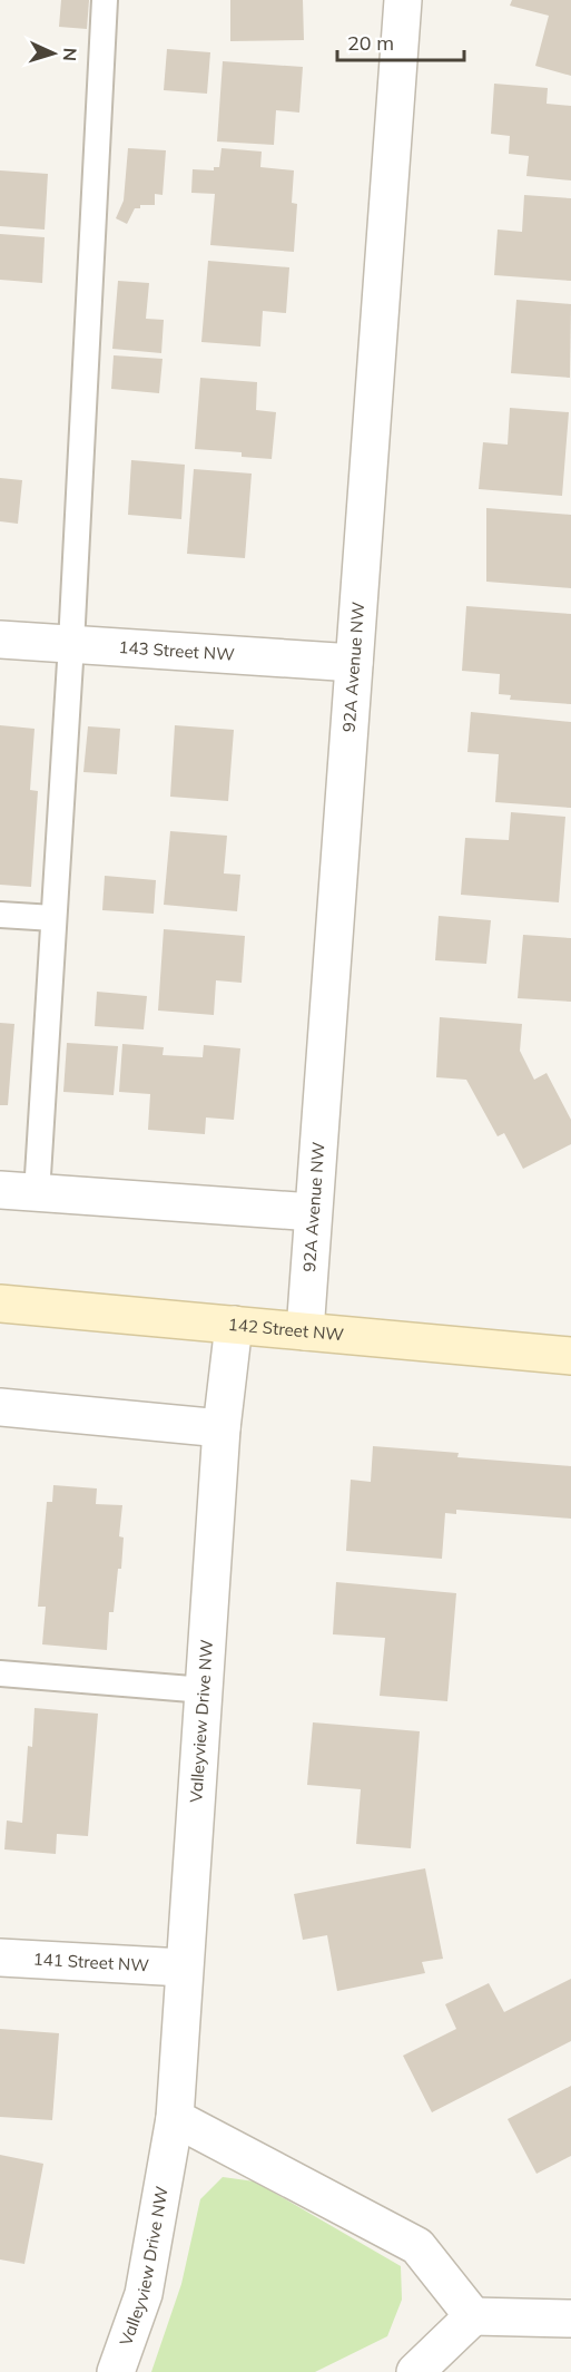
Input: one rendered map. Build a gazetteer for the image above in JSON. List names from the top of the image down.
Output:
{
  "streets": {
    "main road": ["142 Street NW"],
    "street": [
      "143 Street NW",
      "92A Avenue NW",
      "Valleyview Drive NW",
      "141 Street NW"
    ]
  },
  "crossings": [
    ["143 Street NW", "92A Avenue NW"],
    ["92A Avenue NW", "142 Street NW"],
    ["142 Street NW", "Valleyview Drive NW"],
    ["Valleyview Drive NW", "141 Street NW"]
  ],
  "scale_bar": "20 m",
  "north": "right"
}
